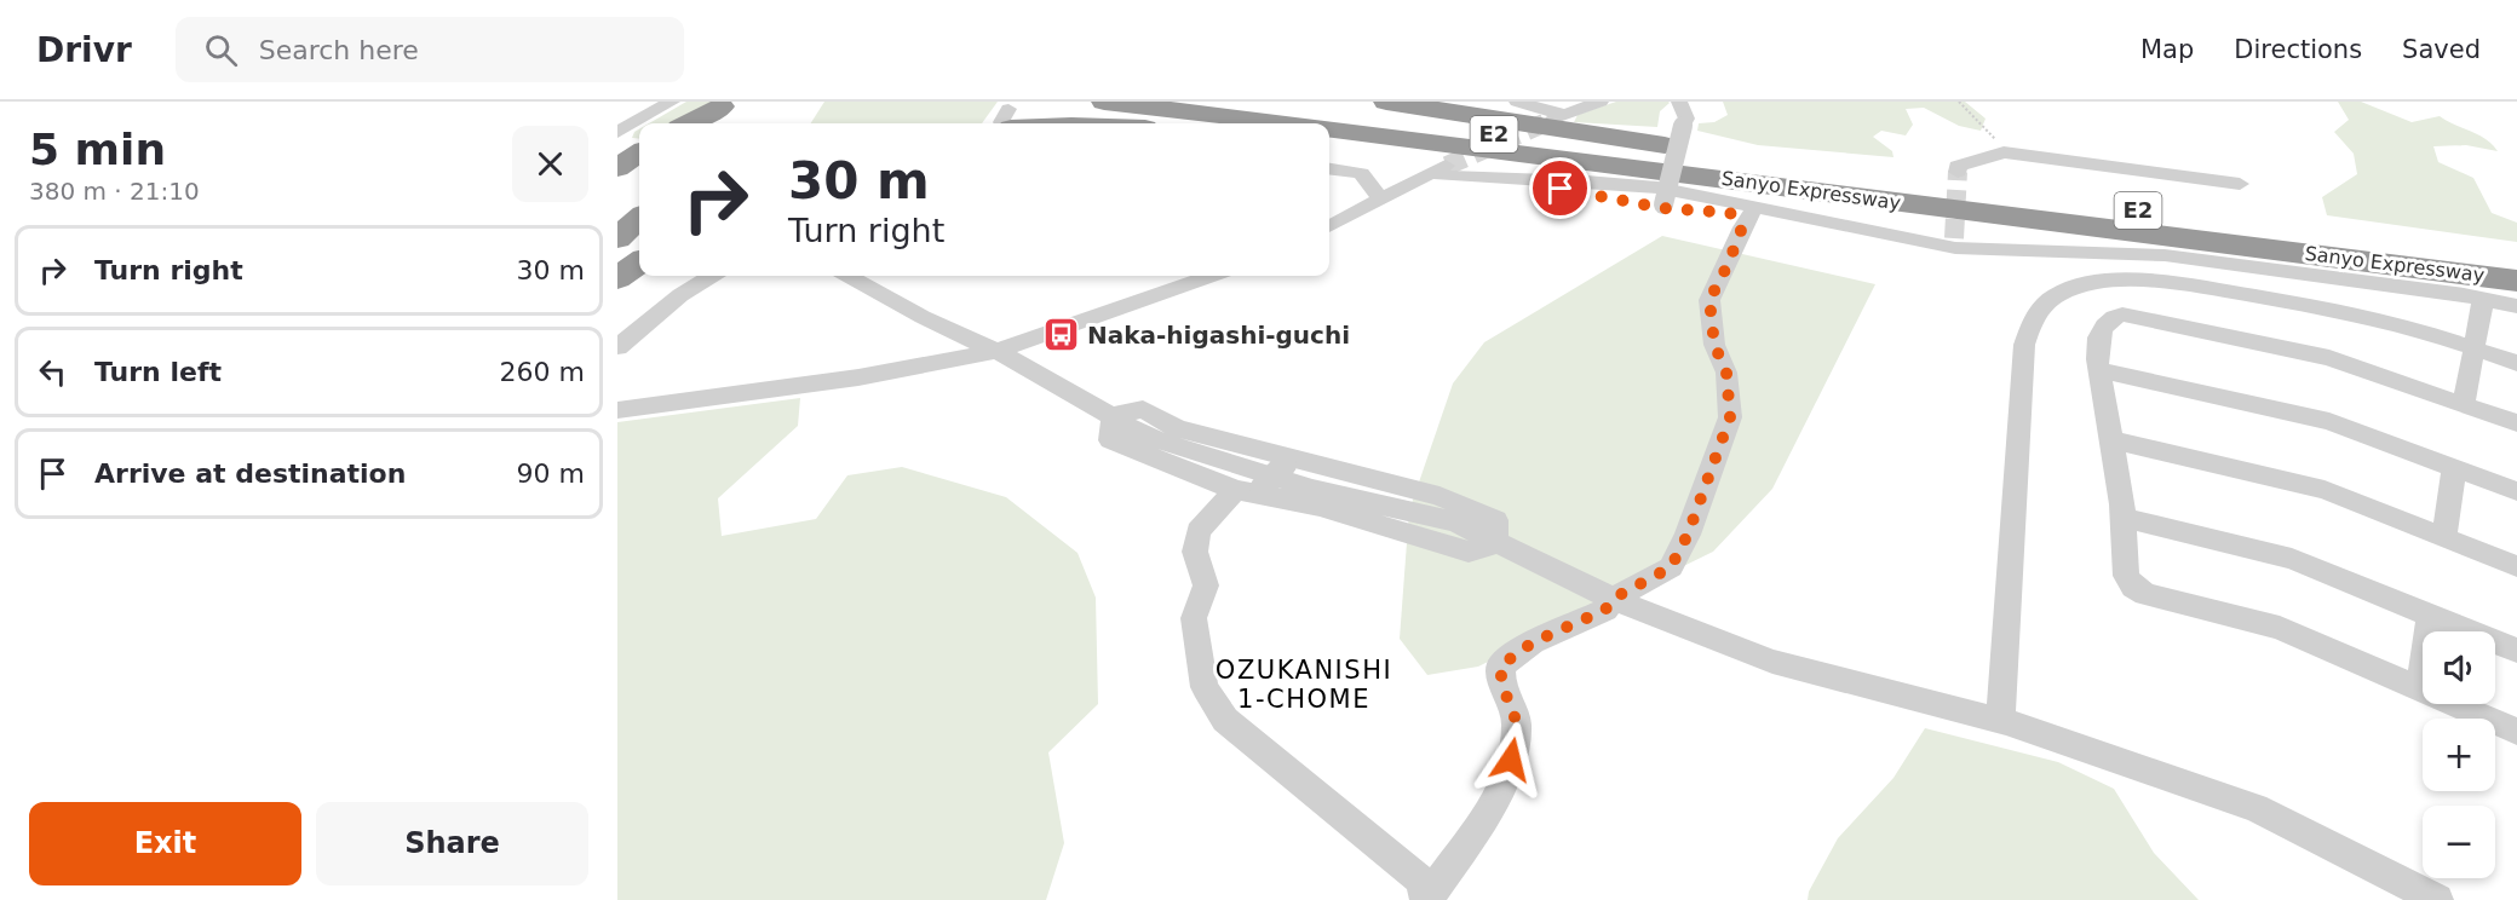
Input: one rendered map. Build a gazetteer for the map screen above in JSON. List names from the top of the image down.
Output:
{
  "streets": {
    "highway": ["E2", "Sanyo Expressway"]
  },
  "districts": ["OZUKANISHI 1-CHOME"],
  "places": {
    "bus stop": ["Naka-higashi-guchi"]
  },
  "page": {
    "header": "Drivr",
    "search": "Search here",
    "nav": ["Map", "Directions", "Saved"],
    "heading": ["5 min", "380 m · 21:10"],
    "turn": ["30 m", "Turn right"],
    "list": [
      {
        "name": "Turn right",
        "value": "30 m"
      },
      {
        "name": "Turn left",
        "value": "260 m"
      },
      {
        "name": "Arrive at destination",
        "value": "90 m"
      }
    ],
    "map_buttons": ["+", "−"],
    "buttons": ["Exit", "Share"]
  }
}
